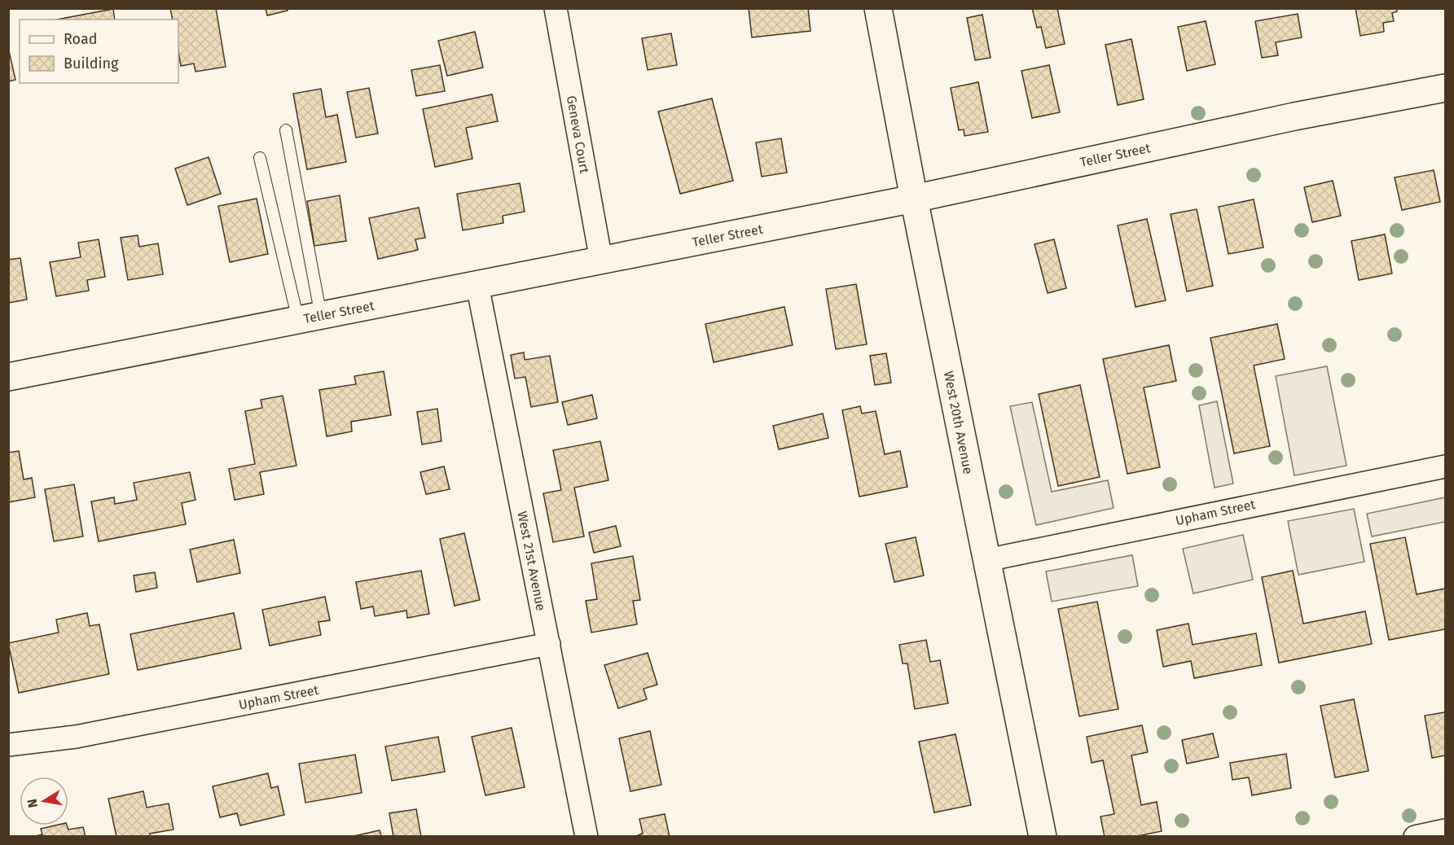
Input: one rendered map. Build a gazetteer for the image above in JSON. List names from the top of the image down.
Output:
{
  "streets": {
    "street": [
      "Geneva Court",
      "Teller Street",
      "West 20th Avenue",
      "Upham Street",
      "West 21st Avenue"
    ]
  },
  "crossings": [
    ["Geneva Court", "Teller Street"],
    ["Teller Street", "West 20th Avenue"],
    ["Teller Street", "West 21st Avenue"],
    ["West 20th Avenue", "Upham Street"],
    ["Upham Street", "West 21st Avenue"]
  ],
  "legend": ["Road", "Building"],
  "north": "left"
}
